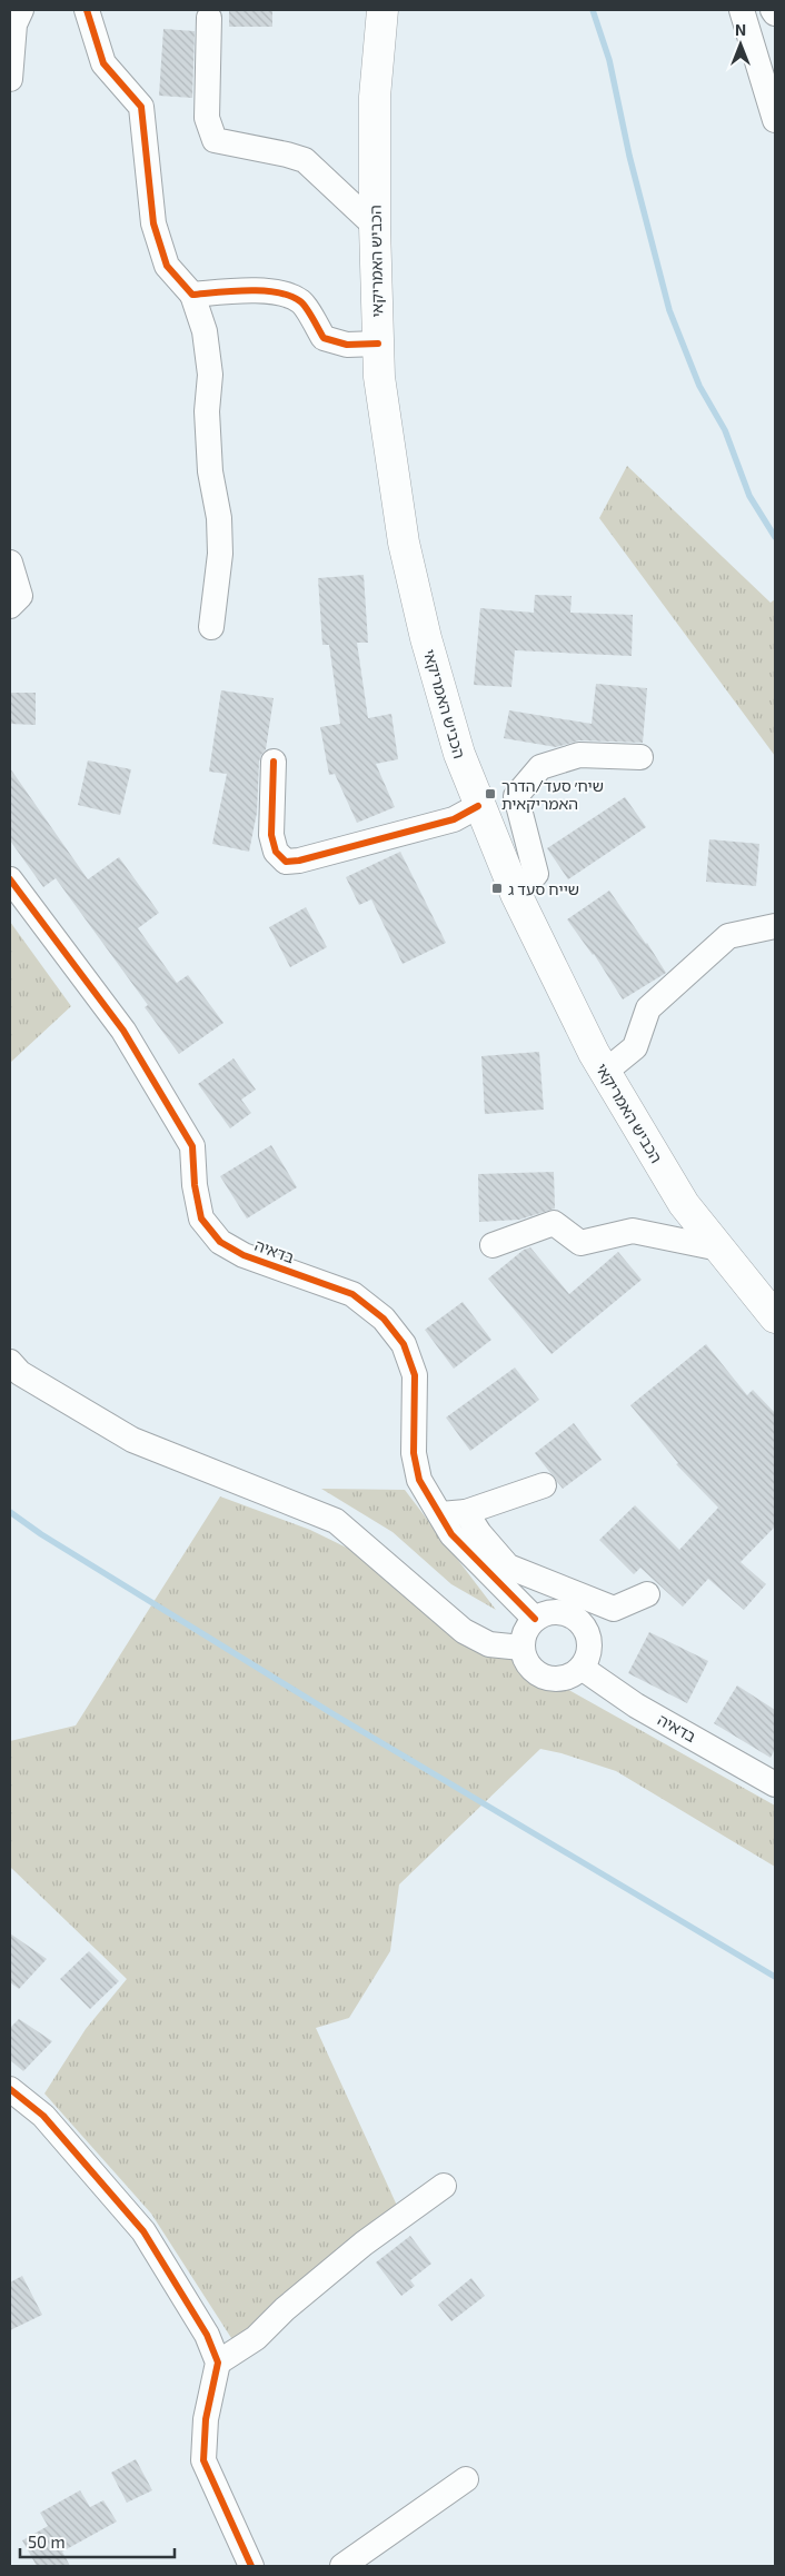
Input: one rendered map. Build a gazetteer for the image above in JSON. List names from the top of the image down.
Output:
{
  "streets": {
    "main road": ["הכביש האמריקאי"],
    "street": ["בדאיה"]
  },
  "places": {
    "transit": ["שיח׳ סעד/הדרך האמריקאית", "שייח סעד ג"]
  },
  "scale_bar": "50 m",
  "north": "top"
}
